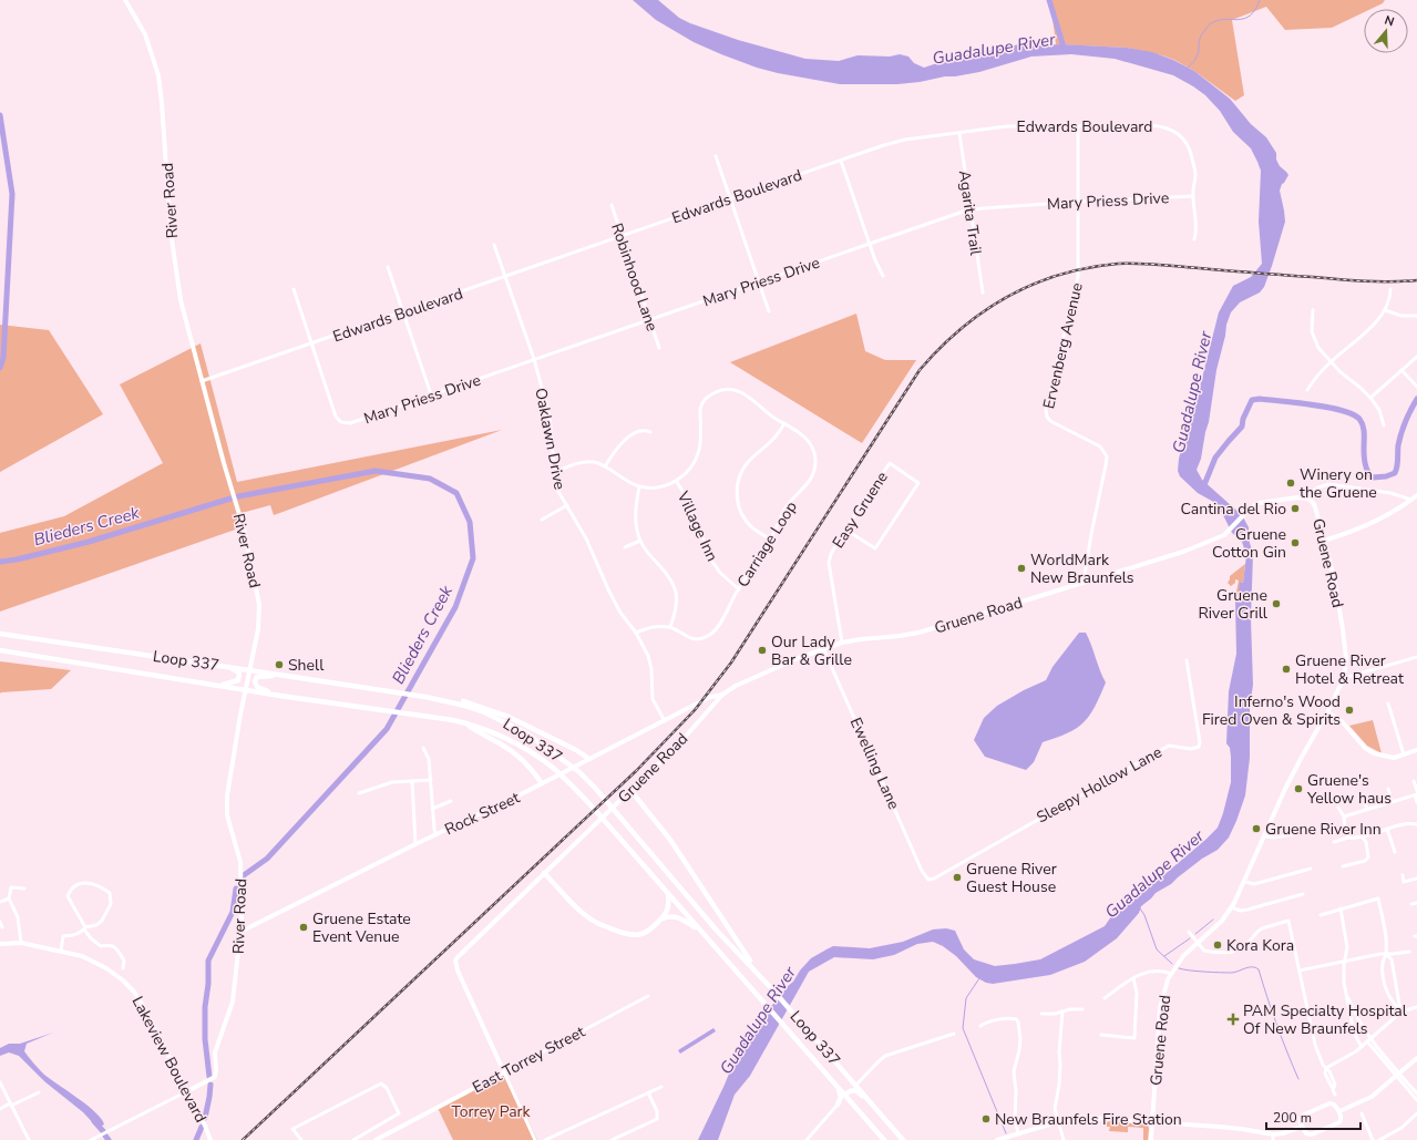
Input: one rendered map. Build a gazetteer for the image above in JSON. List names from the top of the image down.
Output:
{
  "streets": {
    "main road": ["Loop 337"],
    "street": [
      "Edwards Boulevard",
      "River Road",
      "Mary Priess Drive",
      "Agarita Trail",
      "Robinhood Lane",
      "Ervenberg Avenue",
      "Oaklawn Drive",
      "Easy Gruene",
      "Village Inn",
      "Carriage Loop",
      "Gruene Road",
      "Ewelling Lane",
      "Sleepy Hollow Lane",
      "Rock Street",
      "Lakeview Boulevard",
      "East Torrey Street"
    ]
  },
  "crossings": [
    ["Edwards Boulevard", "River Road"],
    ["Edwards Boulevard", "Mary Priess Drive"],
    ["Edwards Boulevard", "Agarita Trail"],
    ["Edwards Boulevard", "Robinhood Lane"],
    ["Edwards Boulevard", "Ervenberg Avenue"],
    ["Edwards Boulevard", "Oaklawn Drive"],
    ["River Road", "Loop 337"],
    ["River Road", "Rock Street"],
    ["River Road", "Lakeview Boulevard"],
    ["Mary Priess Drive", "Agarita Trail"],
    ["Mary Priess Drive", "Robinhood Lane"],
    ["Mary Priess Drive", "Ervenberg Avenue"],
    ["Mary Priess Drive", "Oaklawn Drive"],
    ["Ervenberg Avenue", "Gruene Road"],
    ["Oaklawn Drive", "Carriage Loop"],
    ["Oaklawn Drive", "Rock Street"],
    ["Easy Gruene", "Gruene Road"],
    ["Village Inn", "Carriage Loop"],
    ["Gruene Road", "Ewelling Lane"],
    ["Gruene Road", "Rock Street"],
    ["Gruene Road", "East Torrey Street"],
    ["Ewelling Lane", "Sleepy Hollow Lane"]
  ],
  "water": ["Guadalupe River", "Blieders Creek"],
  "parks": ["Torrey Park"],
  "places": {
    "other": [
      "Winery on the Gruene",
      "Cantina del Rio",
      "Gruene Cotton Gin",
      "WorldMark New Braunfels",
      "Gruene River Grill",
      "Our Lady Bar & Grille",
      "Shell",
      "Gruene River Hotel & Retreat",
      "Inferno's Wood Fired Oven & Spirits",
      "Gruene's Yellow haus",
      "Gruene River Inn",
      "Gruene River Guest House",
      "Gruene Estate Event Venue",
      "Kora Kora",
      "New Braunfels Fire Station"
    ],
    "health": ["PAM Specialty Hospital Of New Braunfels"]
  },
  "scale_bar": "200 m",
  "north": "top"
}
